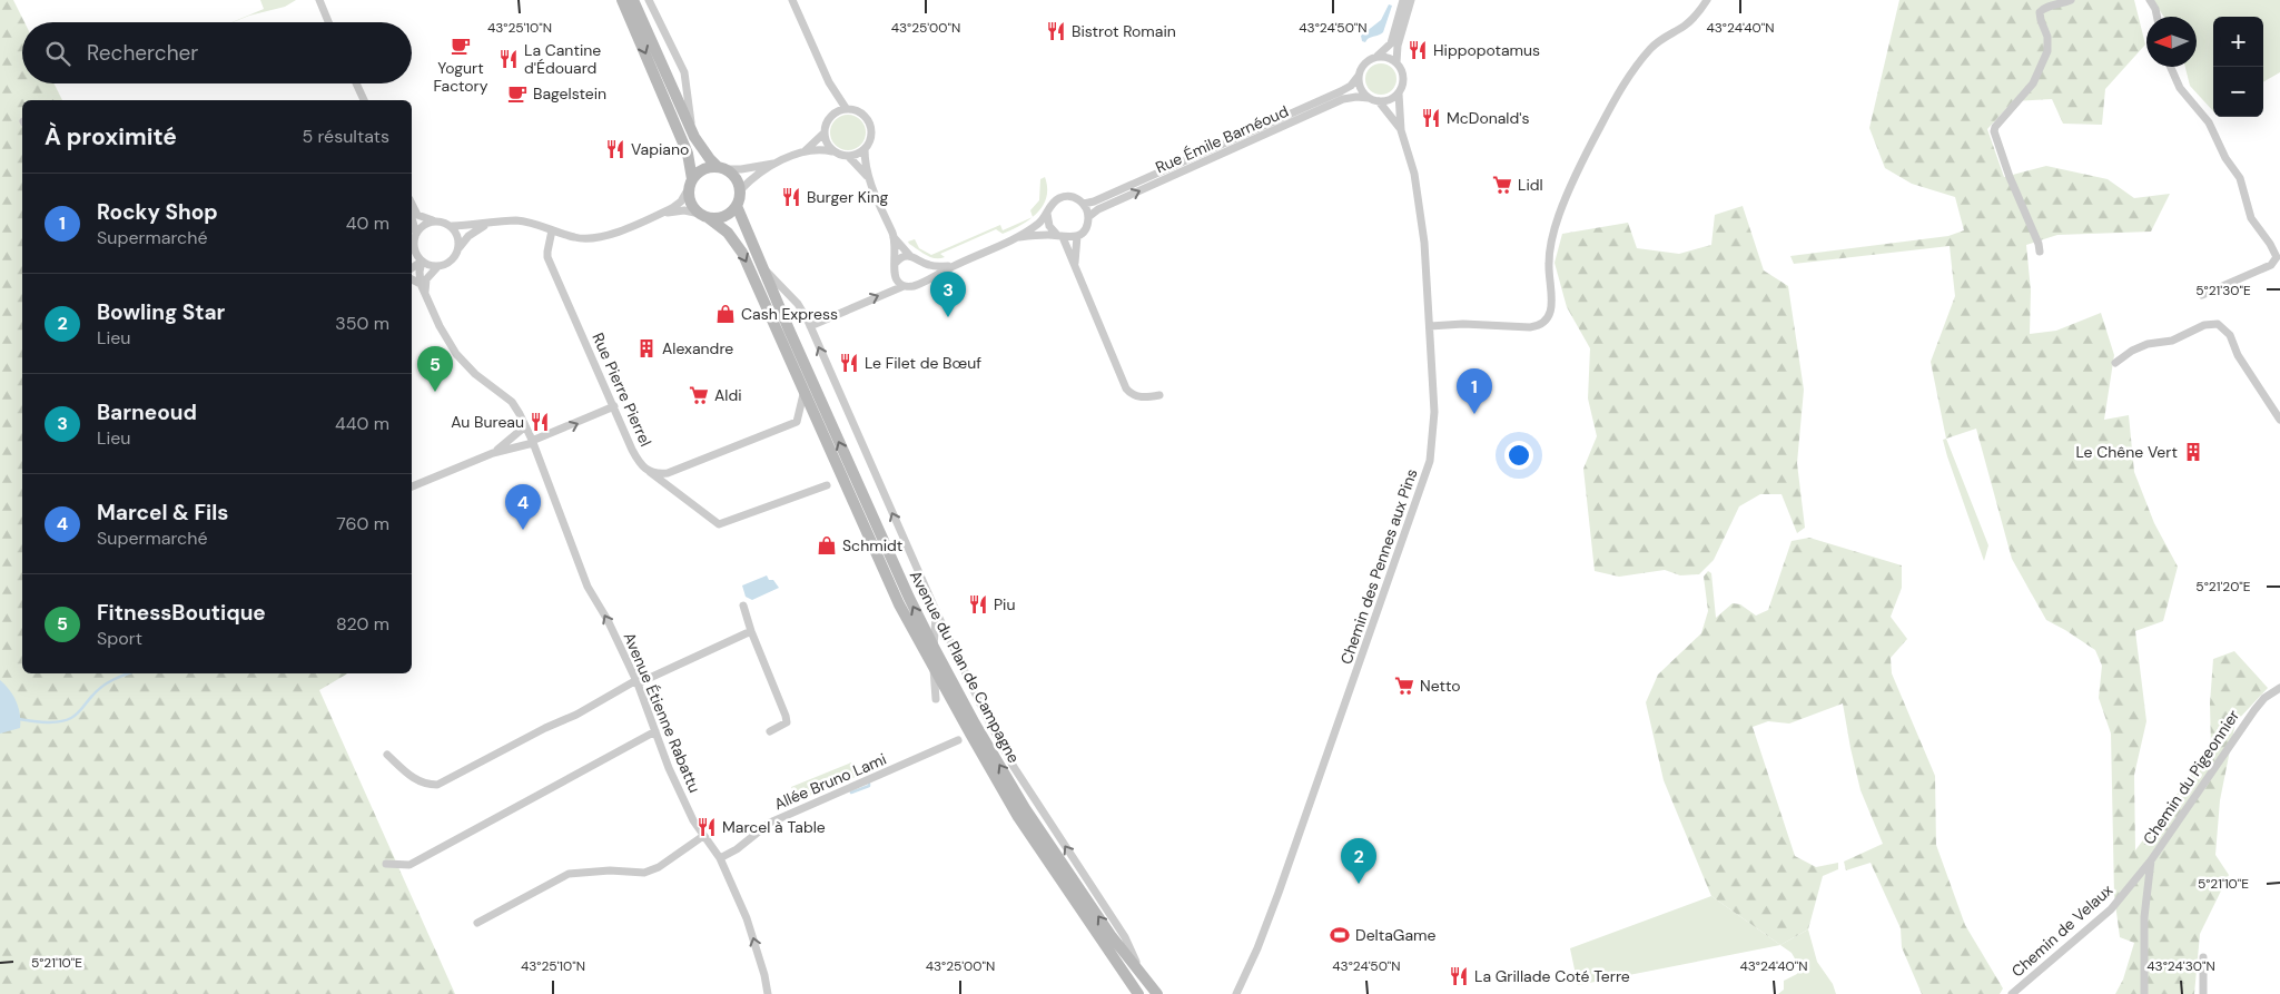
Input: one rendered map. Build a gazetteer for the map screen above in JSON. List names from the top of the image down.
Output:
{
  "streets": {
    "main road": ["Avenue du Plan de Campagne"],
    "street": [
      "Rue Émile Barnéoud",
      "Rue Pierre Pierrel",
      "Chemin des Pennes aux Pins",
      "Avenue Étienne Rabattu",
      "Chemin du Pigeonnier",
      "Allée Bruno Lami",
      "Chemin de Velaux"
    ]
  },
  "crossings": [
    ["Rue Émile Barnéoud", "Chemin des Pennes aux Pins"],
    ["Rue Émile Barnéoud", "Avenue du Plan de Campagne"],
    ["Avenue Étienne Rabattu", "Allée Bruno Lami"],
    ["Chemin du Pigeonnier", "Chemin de Velaux"]
  ],
  "one_way": ["Avenue Étienne Rabattu"],
  "places": {
    "restaurant": [
      "Bistrot Romain",
      "Hippopotamus",
      "La Cantine d'Édouard",
      "McDonald's",
      "Vapiano",
      "Burger King",
      "Le Filet de Bœuf",
      "Au Bureau",
      "Piu",
      "Marcel à Table",
      "La Grillade Coté Terre"
    ],
    "cafe": ["Yogurt Factory", "Bagelstein"],
    "supermarket": ["Lidl", "Aldi", "Netto"],
    "shop": ["Cash Express", "Schmidt"],
    "building": ["Alexandre", "Le Chêne Vert"],
    "sports": ["DeltaGame"]
  },
  "north": "left",
  "page": {
    "map_buttons": ["+", "−"],
    "search": "Rechercher",
    "heading": ["À proximité", "5 résultats"],
    "list": [
      {
        "mark": "1",
        "name": "Rocky Shop",
        "note": "Supermarché",
        "value": "40 m"
      },
      {
        "mark": "2",
        "name": "Bowling Star",
        "note": "Lieu",
        "value": "350 m"
      },
      {
        "mark": "3",
        "name": "Barneoud",
        "note": "Lieu",
        "value": "440 m"
      },
      {
        "mark": "4",
        "name": "Marcel & Fils",
        "note": "Supermarché",
        "value": "760 m"
      },
      {
        "mark": "5",
        "name": "FitnessBoutique",
        "note": "Sport",
        "value": "820 m"
      }
    ],
    "pins": [
      "3",
      "5",
      "1",
      "4",
      "2"
    ]
  },
  "coordinates": [
    "43°25'10\"N",
    "43°25'00\"N",
    "43°24'50\"N",
    "43°24'40\"N",
    "5°21'30\"E",
    "5°21'20\"E",
    "5°21'10\"E",
    "43°24'30\"N"
  ]
}
